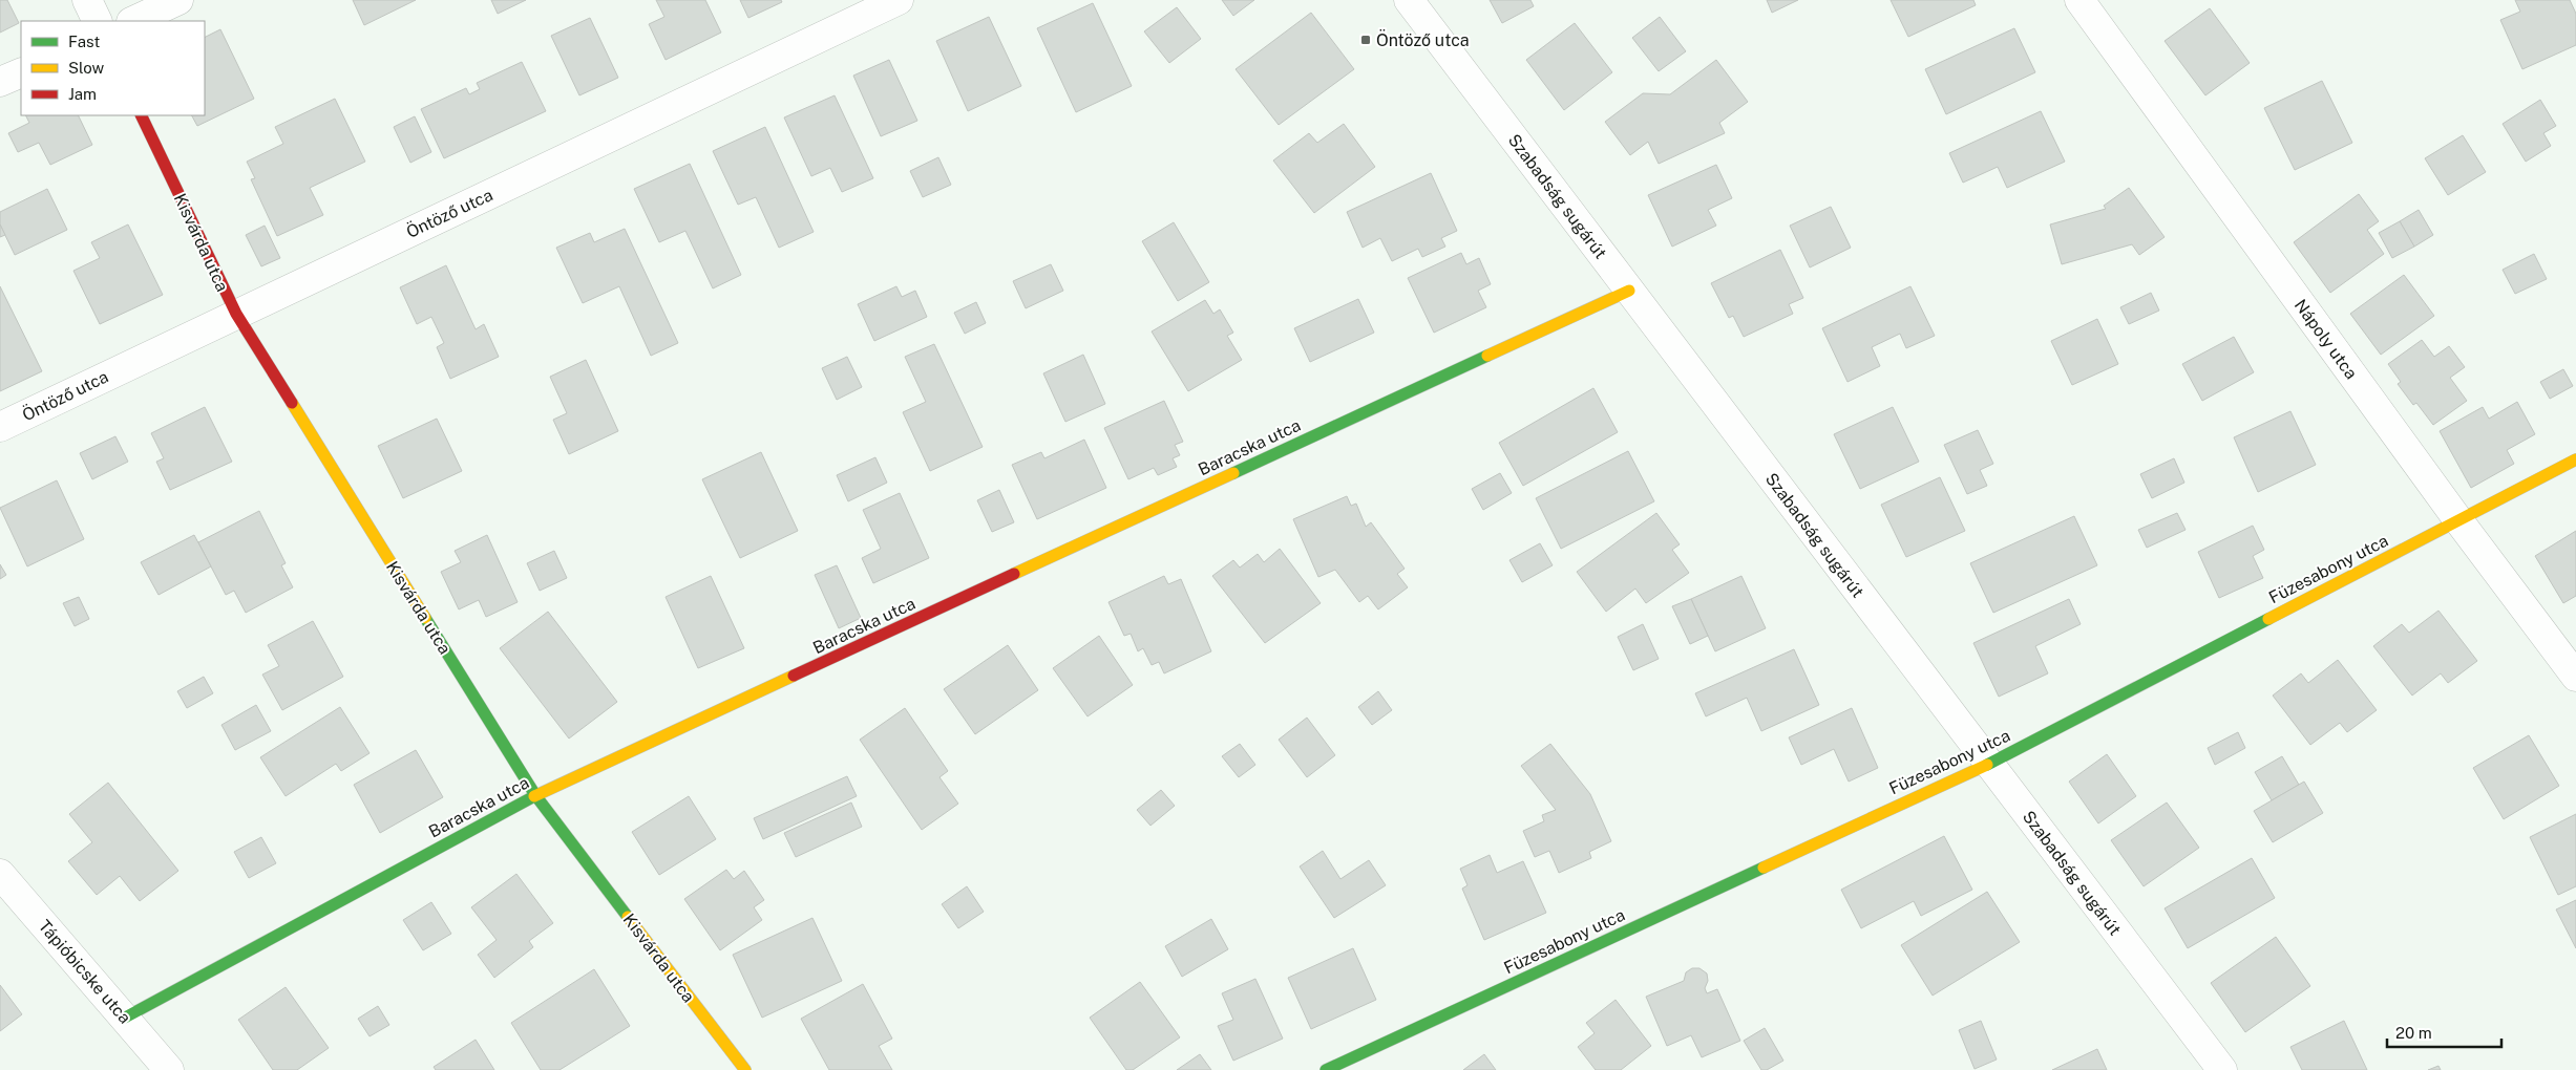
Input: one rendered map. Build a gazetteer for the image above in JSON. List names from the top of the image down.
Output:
{
  "streets": {
    "street": [
      "Szabadság sugárút",
      "Öntöző utca",
      "Kisvárda utca",
      "Nápoly utca",
      "Baracska utca",
      "Füzesabony utca",
      "Tápióbicske utca"
    ]
  },
  "crossings": [
    ["Szabadság sugárút", "Baracska utca"],
    ["Szabadság sugárút", "Füzesabony utca"],
    ["Öntöző utca", "Kisvárda utca"],
    ["Kisvárda utca", "Baracska utca"],
    ["Nápoly utca", "Füzesabony utca"],
    ["Baracska utca", "Tápióbicske utca"]
  ],
  "places": {
    "transit": ["Öntöző utca"]
  },
  "legend": ["Fast", "Slow", "Jam"],
  "scale_bar": "20 m"
}
